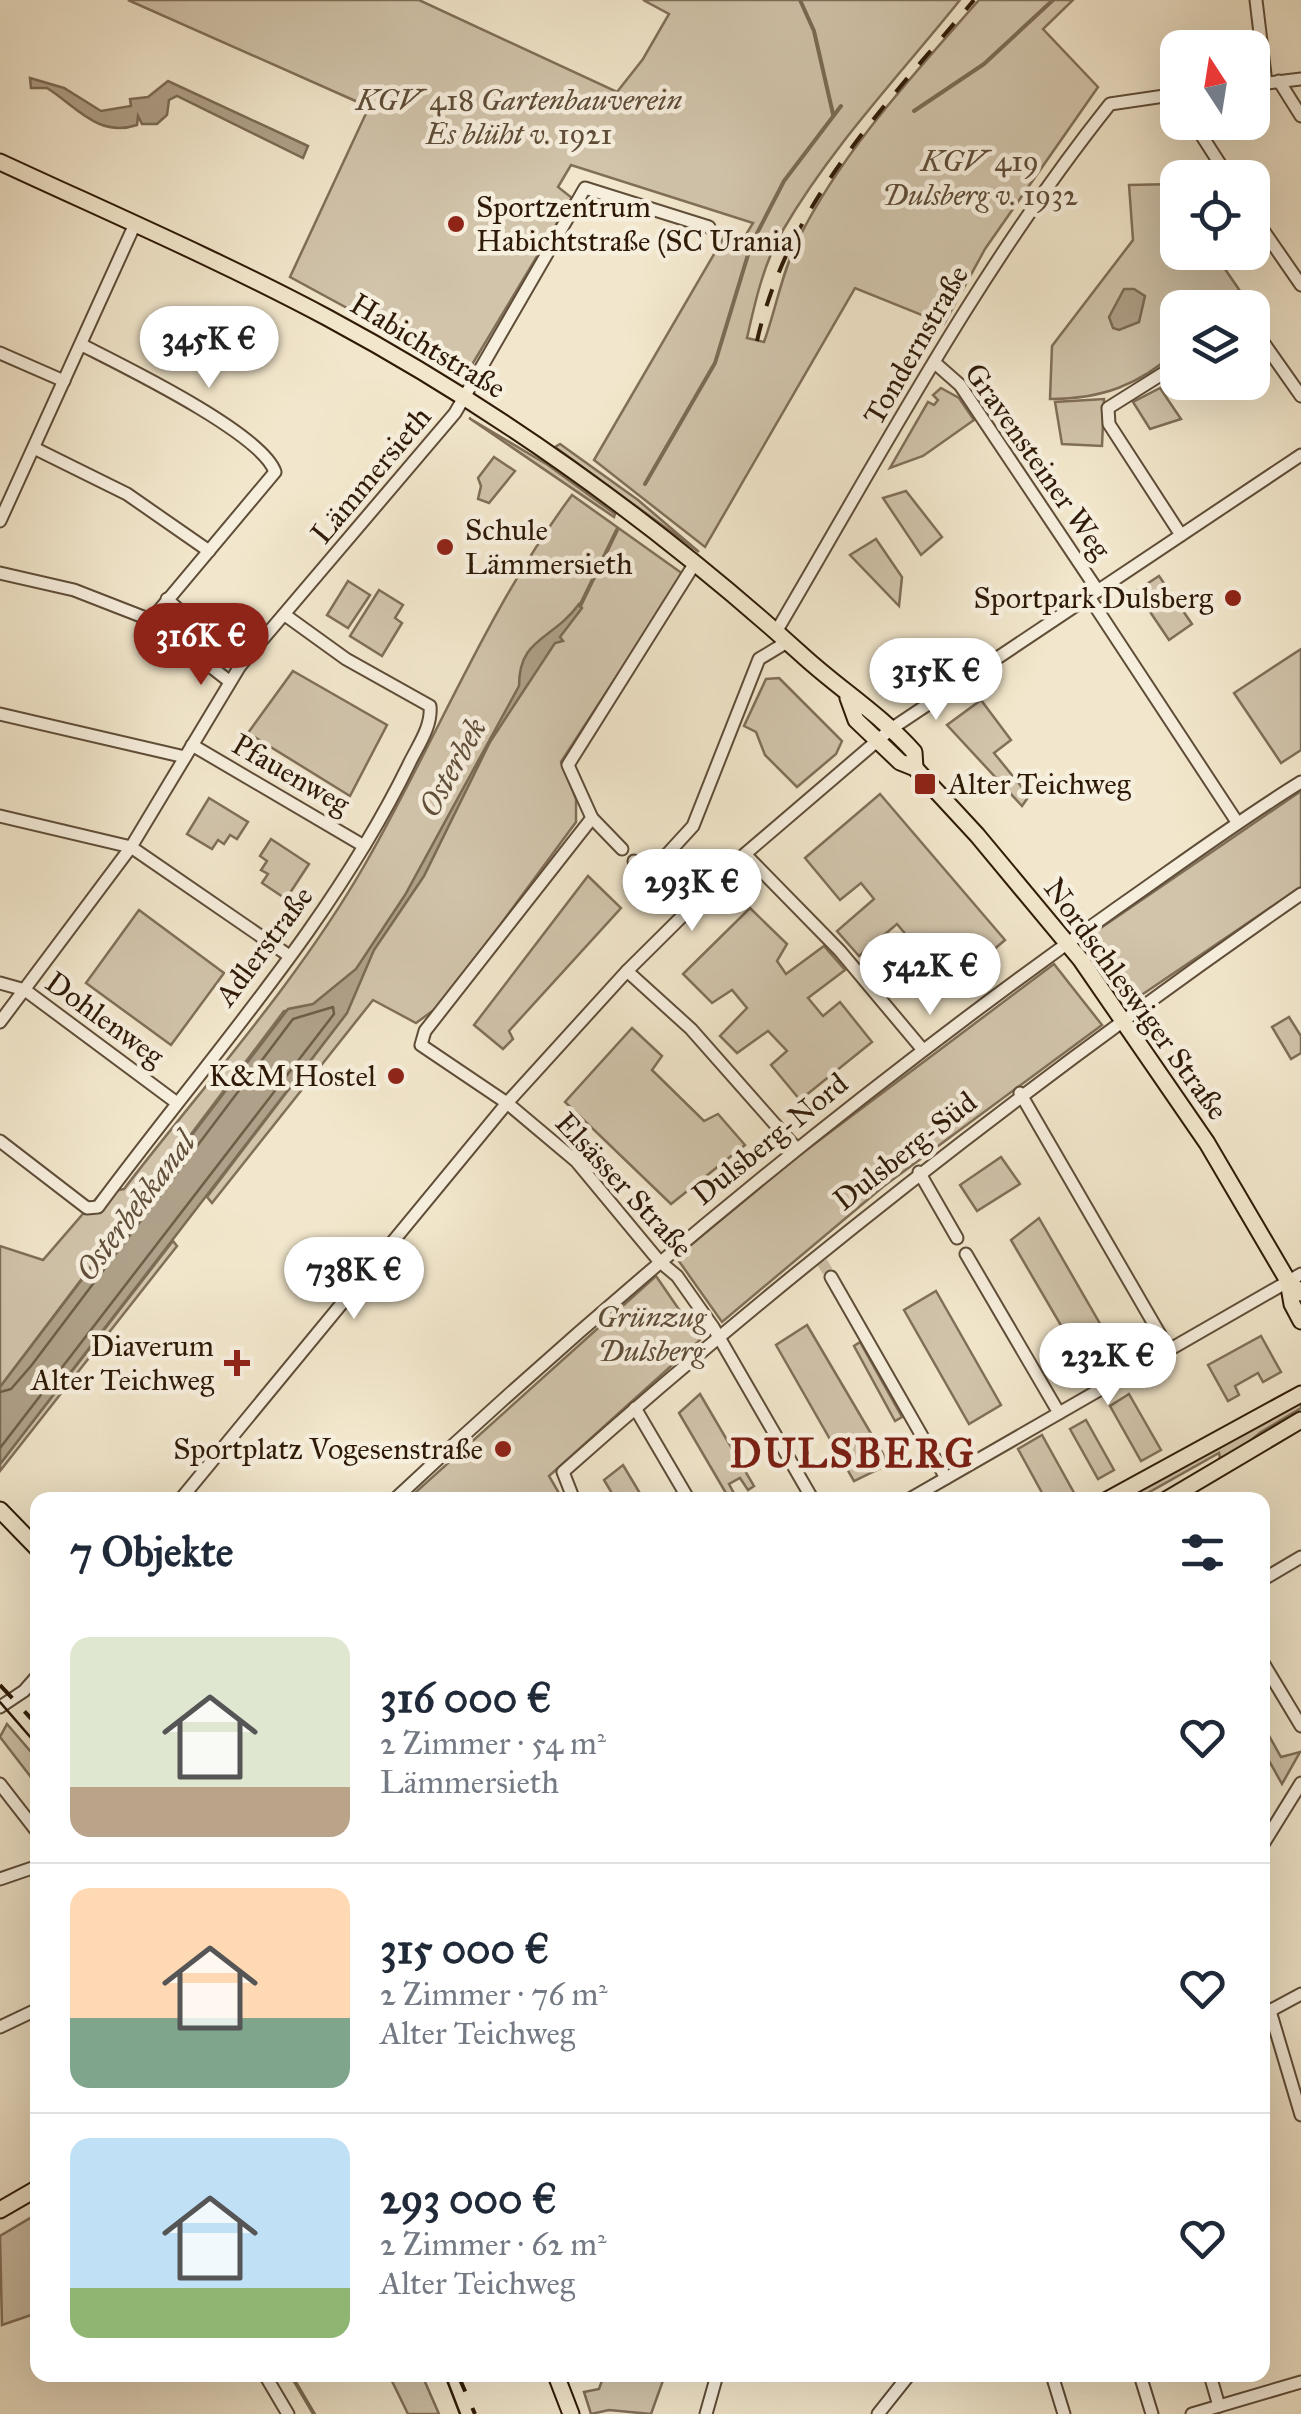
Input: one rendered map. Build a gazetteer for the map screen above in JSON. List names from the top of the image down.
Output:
{
  "streets": {
    "main road": ["Habichtstraße", "Nordschleswiger Straße"],
    "street": [
      "Tondernstraße",
      "Gravensteiner Weg",
      "Lämmersieth",
      "Pfauenweg",
      "Adlerstraße",
      "Dohlenweg",
      "Dulsberg-Nord",
      "Dulsberg-Süd",
      "Elsässer Straße"
    ]
  },
  "crossings": [
    ["Tondernstraße", "Gravensteiner Weg"],
    ["Tondernstraße", "Nordschleswiger Straße"],
    ["Habichtstraße", "Lämmersieth"],
    ["Habichtstraße", "Nordschleswiger Straße"],
    ["Gravensteiner Weg", "Dulsberg-Nord"],
    ["Lämmersieth", "Pfauenweg"],
    ["Lämmersieth", "Adlerstraße"],
    ["Lämmersieth", "Dohlenweg"],
    ["Pfauenweg", "Adlerstraße"],
    ["Adlerstraße", "Dohlenweg"],
    ["Nordschleswiger Straße", "Dulsberg-Nord"],
    ["Nordschleswiger Straße", "Dulsberg-Süd"],
    ["Dulsberg-Nord", "Elsässer Straße"],
    ["Dulsberg-Süd", "Elsässer Straße"]
  ],
  "districts": ["DULSBERG"],
  "water": ["Osterbek", "Osterbekkanal"],
  "parks": ["KGV 418 Gartenbauverein Es blüht v. 1921", "KGV 419 Dulsberg v. 1932", "Grünzug Dulsberg"],
  "places": {
    "other": [
      "Sportzentrum Habichtstraße (SC Urania)",
      "Schule Lämmersieth",
      "Sportpark Dulsberg",
      "K&M Hostel",
      "Sportplatz Vogesenstraße"
    ],
    "transit": ["Alter Teichweg"],
    "health": ["Diaverum Alter Teichweg"]
  },
  "north": "top",
  "page": {
    "price": [
      "345K €",
      "316K €",
      "315K €",
      "293K €",
      "542K €",
      "738K €",
      "232K €"
    ],
    "heading": "7 Objekte",
    "list": [
      {
        "name": "316 000 €",
        "note": "2 Zimmer · 54 m² · Lämmersieth"
      },
      {
        "name": "315 000 €",
        "note": "2 Zimmer · 76 m² · Alter Teichweg"
      },
      {
        "name": "293 000 €",
        "note": "2 Zimmer · 62 m² · Alter Teichweg"
      }
    ]
  }
}
